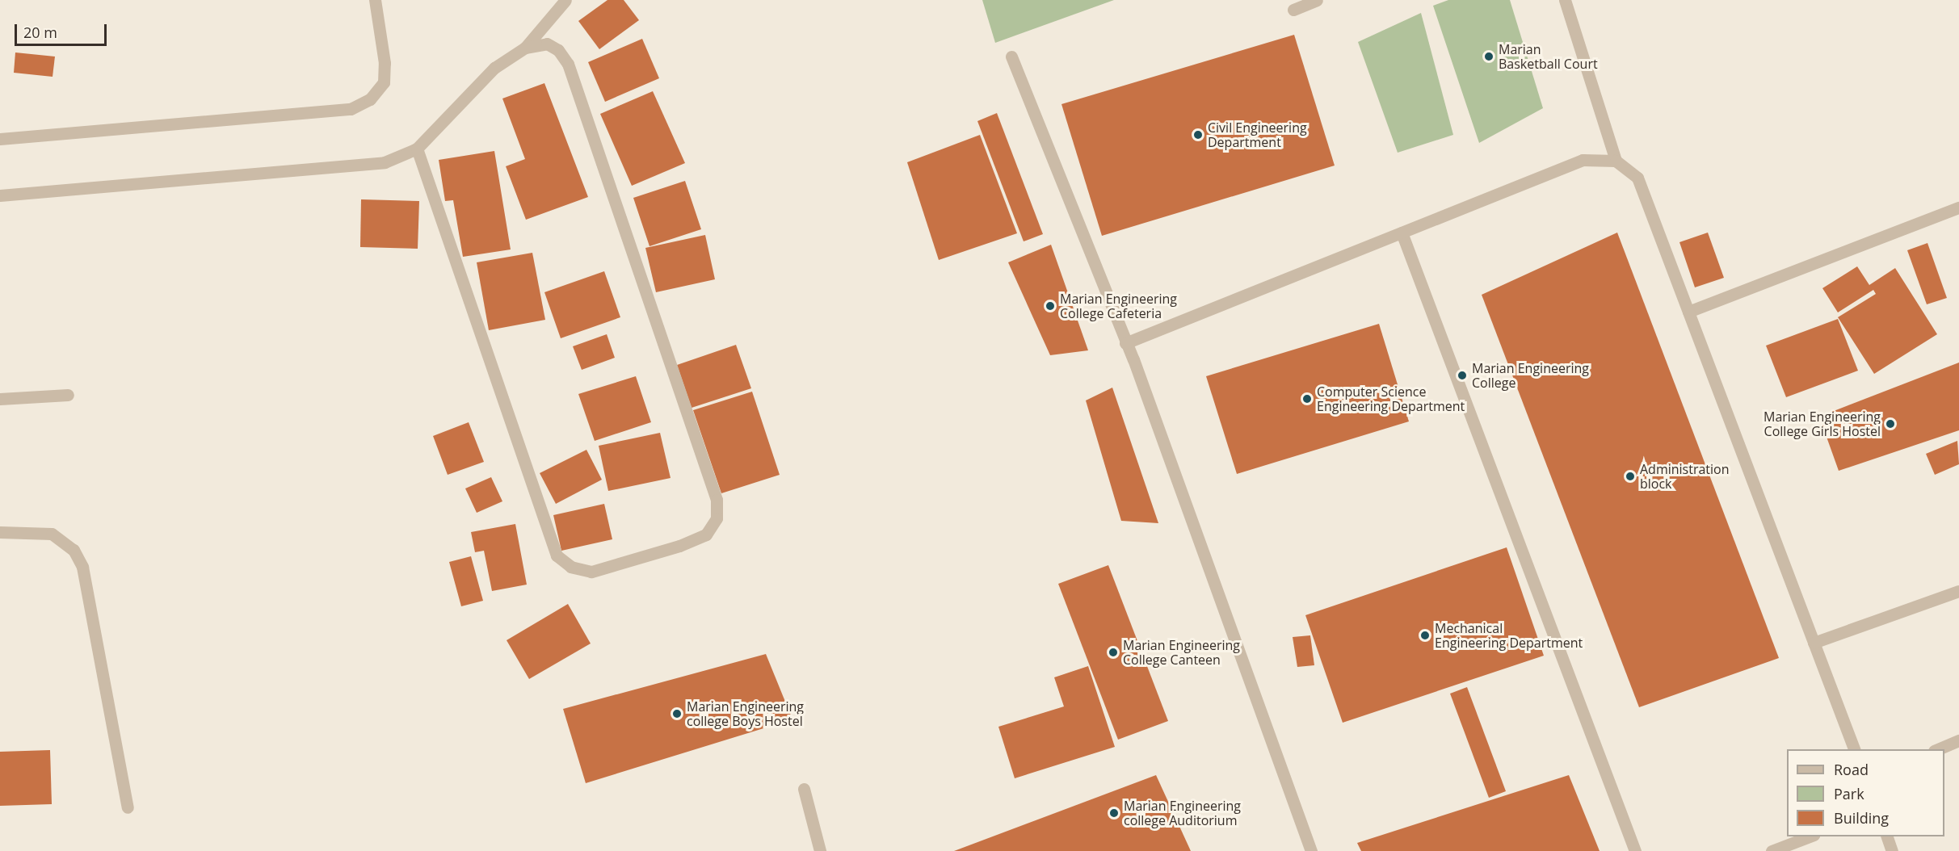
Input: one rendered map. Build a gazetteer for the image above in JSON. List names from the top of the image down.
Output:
{
  "places": [
    "Marian Basketball Court",
    "Civil Engineering Department",
    "Marian Engineering College Cafeteria",
    "Marian Engineering College",
    "Computer Science Engineering Department",
    "Marian Engineering College Girls Hostel",
    "Administration block",
    "Mechanical Engineering Department",
    "Marian Engineering College Canteen",
    "Marian Engineering college Boys Hostel",
    "Marian Engineering college Auditorium"
  ],
  "legend": ["Road", "Park", "Building"],
  "scale_bar": "20 m"
}
